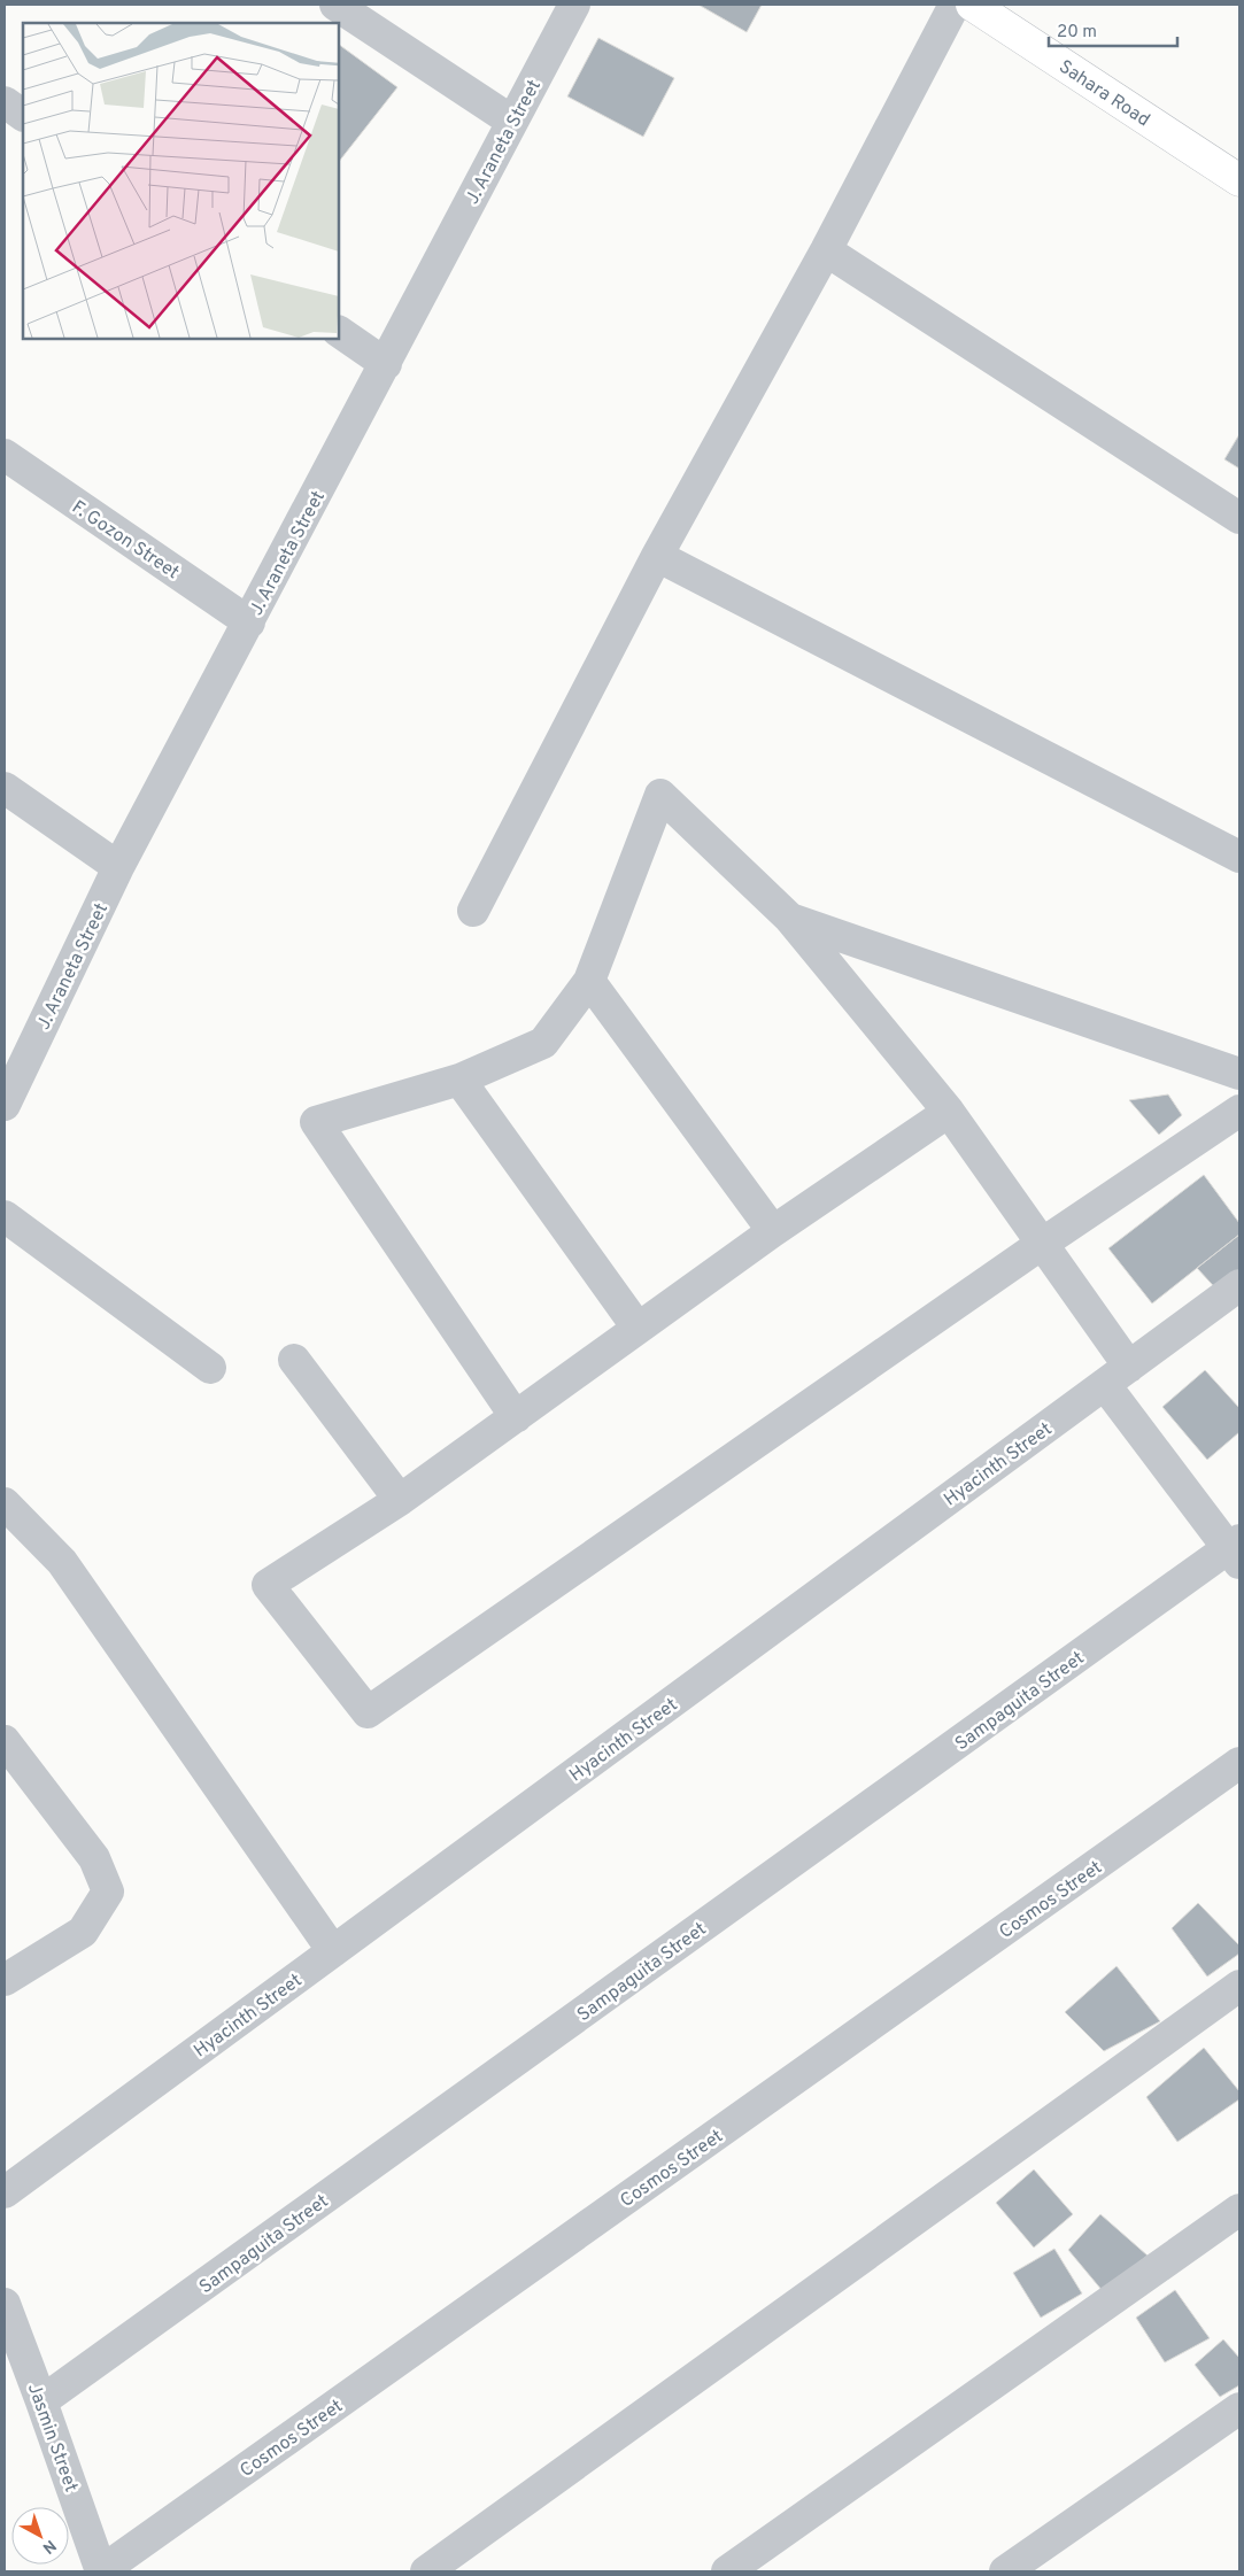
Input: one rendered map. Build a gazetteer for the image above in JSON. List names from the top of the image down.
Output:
{
  "streets": {
    "main road": ["Sahara Road"],
    "street": [
      "J. Araneta Street",
      "F. Gozon Street",
      "Hyacinth Street",
      "Sampaguita Street",
      "Cosmos Street",
      "Jasmin Street"
    ]
  },
  "crossings": [
    ["J. Araneta Street", "F. Gozon Street"],
    ["Sampaguita Street", "Jasmin Street"],
    ["Cosmos Street", "Jasmin Street"]
  ],
  "scale_bar": "20 m",
  "north": "bottom right"
}
